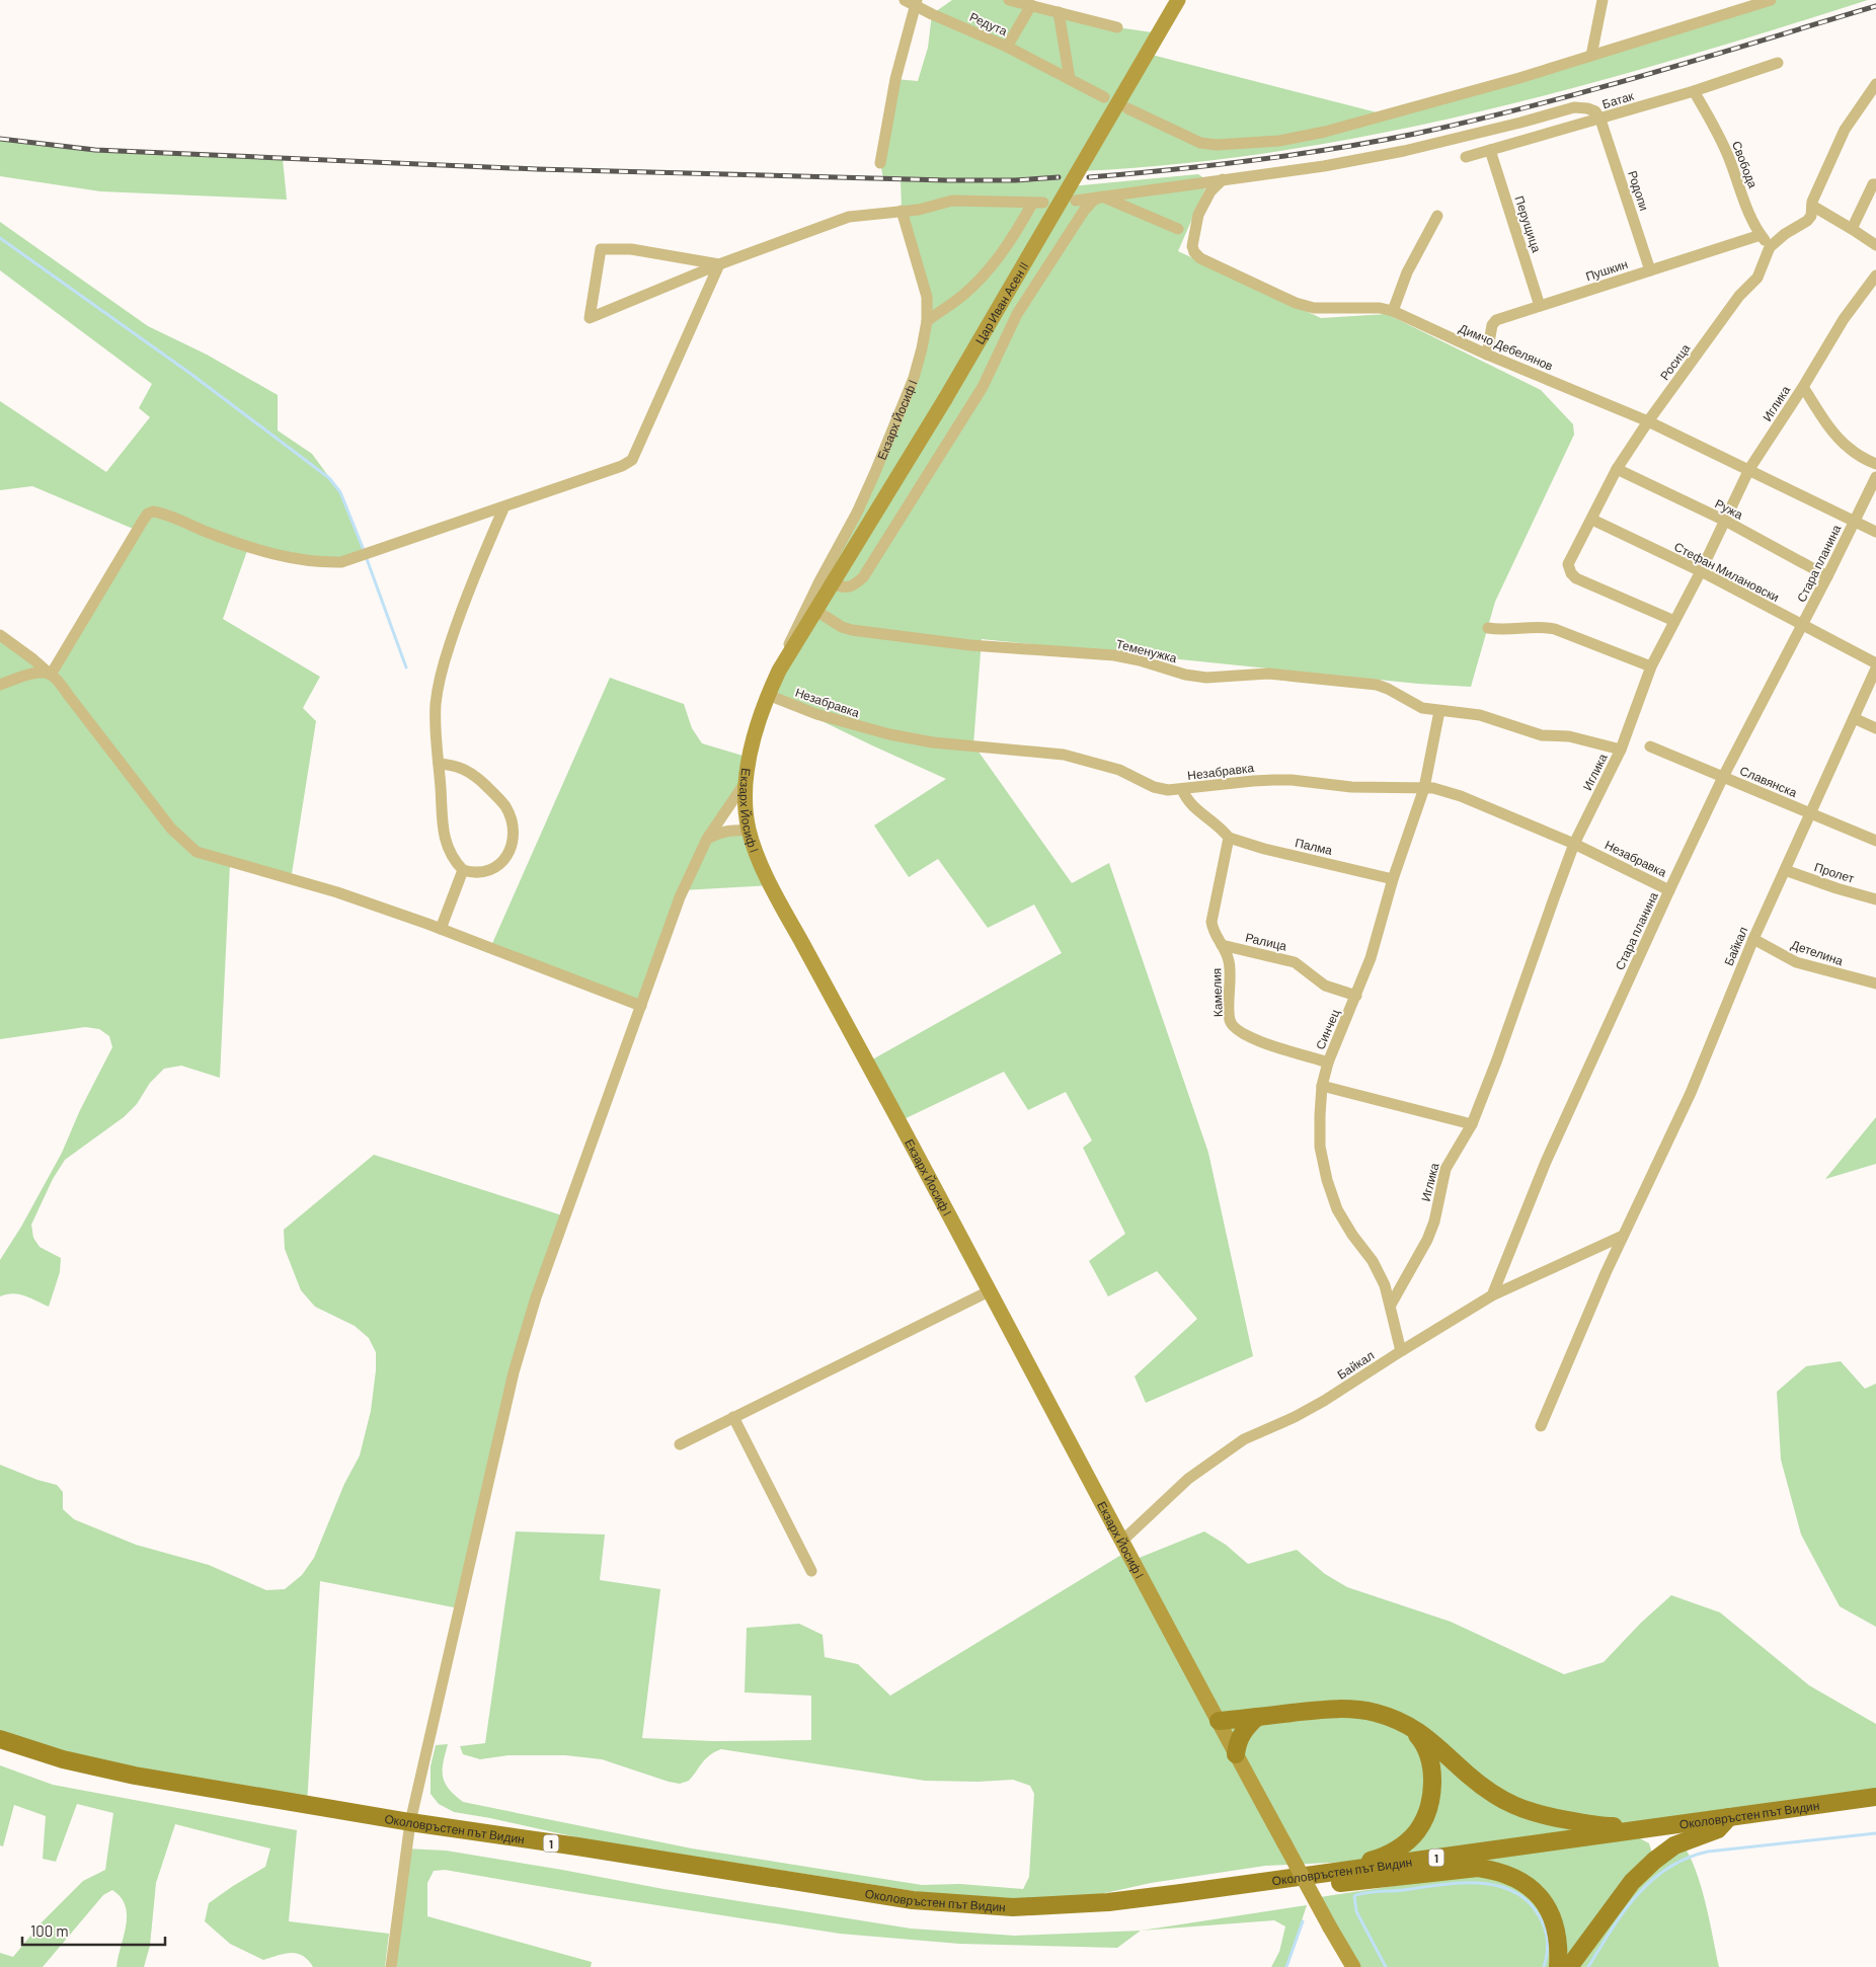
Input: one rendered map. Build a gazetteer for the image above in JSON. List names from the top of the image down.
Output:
{
  "streets": {
    "main road": [
      "Цар Иван Асен II",
      "Екзарх Йосиф I",
      "Околовръстен път Видин",
      "1"
    ],
    "street": [
      "Редута",
      "Батак",
      "Свобода",
      "Родопи",
      "Перущица",
      "Пушкин",
      "Димчо Дебелянов",
      "Росица",
      "Иглика",
      "Ружа",
      "Стара планина",
      "Стефан Милановски",
      "Теменужка",
      "Незабравка",
      "Славянска",
      "Палма",
      "Пролет",
      "Ралица",
      "Байкал",
      "Детелина",
      "Камелия",
      "Синчец"
    ]
  },
  "crossings": [
    ["Батак", "Свобода"],
    ["Батак", "Родопи"],
    ["Батак", "Перущица"],
    ["Свобода", "Пушкин"],
    ["Свобода", "Росица"],
    ["Родопи", "Пушкин"],
    ["Перущица", "Пушкин"],
    ["Пушкин", "Димчо Дебелянов"],
    ["Цар Иван Асен II", "Екзарх Йосиф I"],
    ["Цар Иван Асен II", "Теменужка"],
    ["Димчо Дебелянов", "Росица"],
    ["Димчо Дебелянов", "Иглика"],
    ["Димчо Дебелянов", "Стара планина"],
    ["Росица", "Иглика"],
    ["Росица", "Ружа"],
    ["Росица", "Стефан Милановски"],
    ["Иглика", "Ружа"],
    ["Иглика", "Стефан Милановски"],
    ["Иглика", "Незабравка"],
    ["Иглика", "Синчец"],
    ["Екзарх Йосиф I", "Теменужка"],
    ["Екзарх Йосиф I", "Незабравка"],
    ["Екзарх Йосиф I", "Байкал"],
    ["Ружа", "Стара планина"],
    ["Стара планина", "Стефан Милановски"],
    ["Стара планина", "Незабравка"],
    ["Стара планина", "Славянска"],
    ["Стара планина", "Байкал"],
    ["Теменужка", "Синчец"],
    ["Незабравка", "Синчец"],
    ["Славянска", "Байкал"],
    ["Палма", "Камелия"],
    ["Палма", "Синчец"],
    ["Пролет", "Байкал"],
    ["Ралица", "Камелия"],
    ["Ралица", "Синчец"],
    ["Байкал", "Детелина"],
    ["Байкал", "Синчец"],
    ["Камелия", "Синчец"]
  ],
  "scale_bar": "100 m"
}
